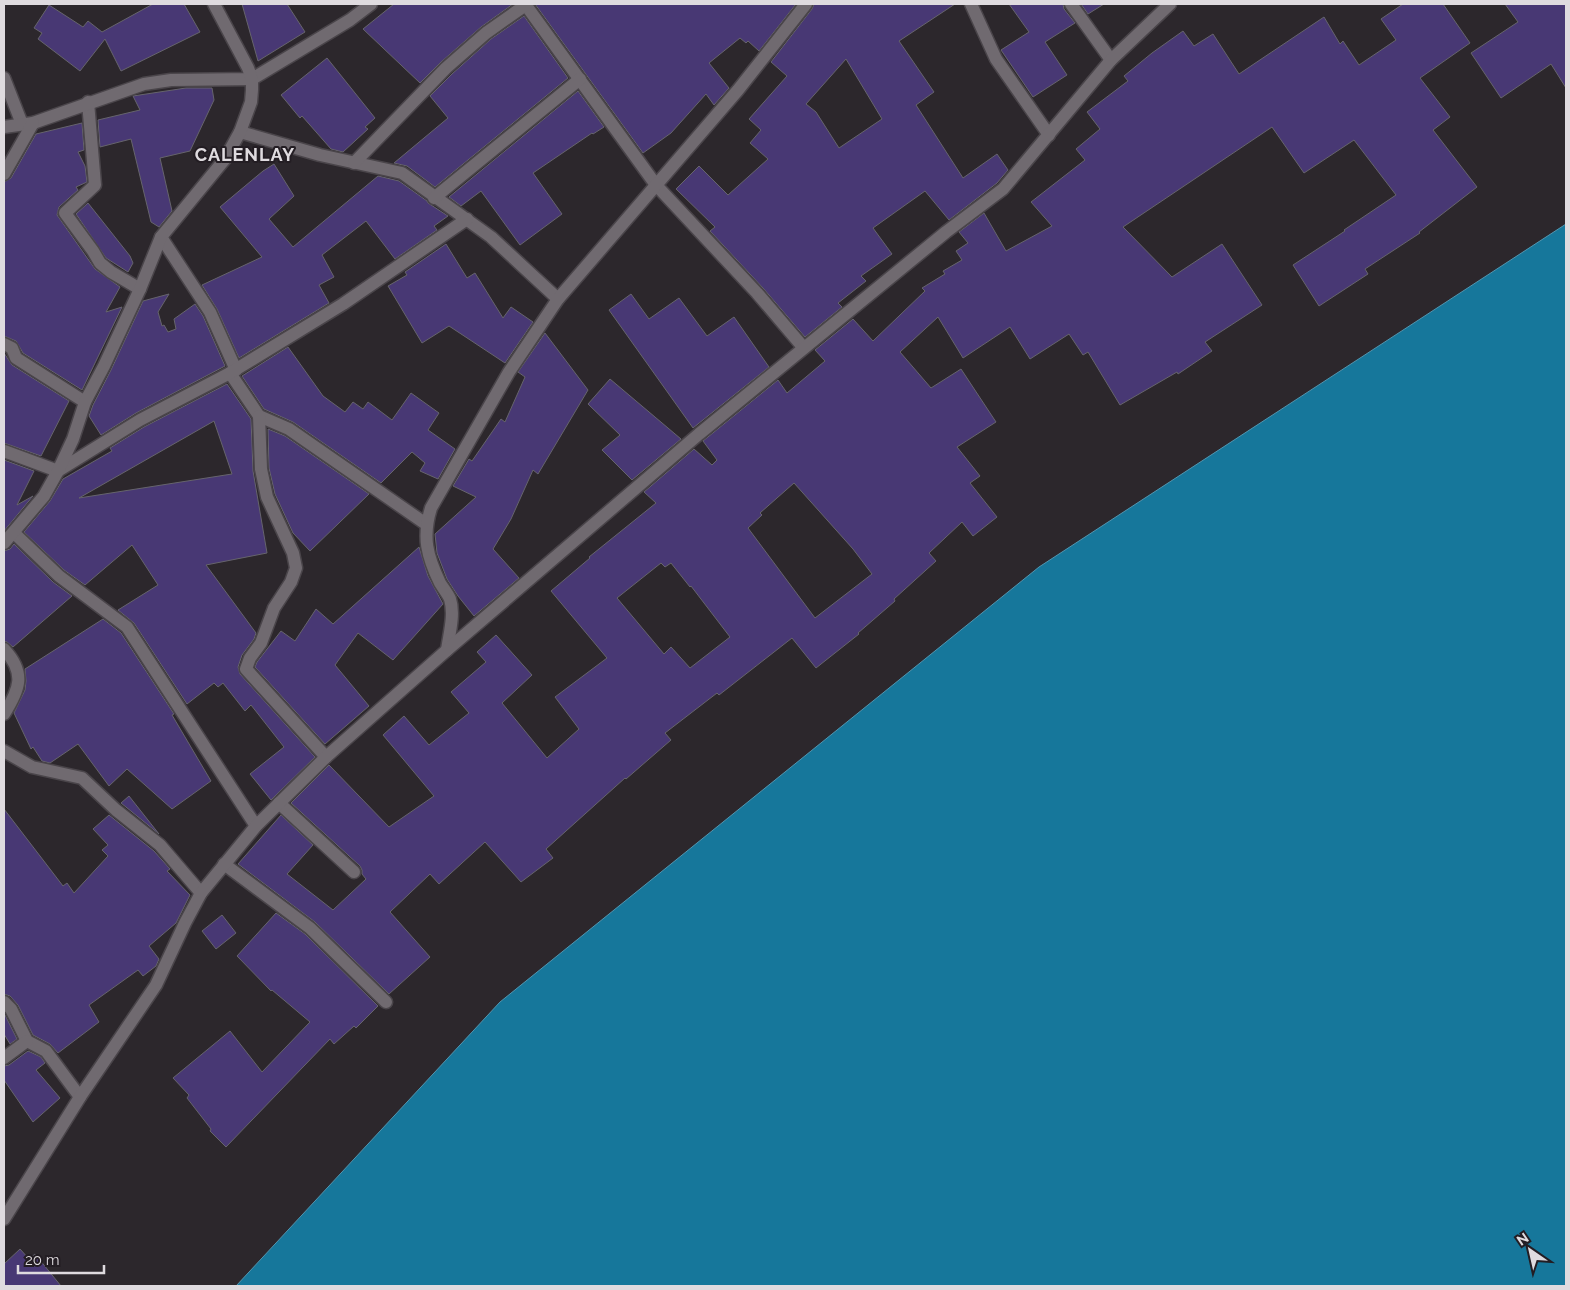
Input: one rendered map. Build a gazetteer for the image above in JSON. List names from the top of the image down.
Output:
{
  "districts": ["CALENLAY"],
  "scale_bar": "20 m",
  "north": "top left"
}
